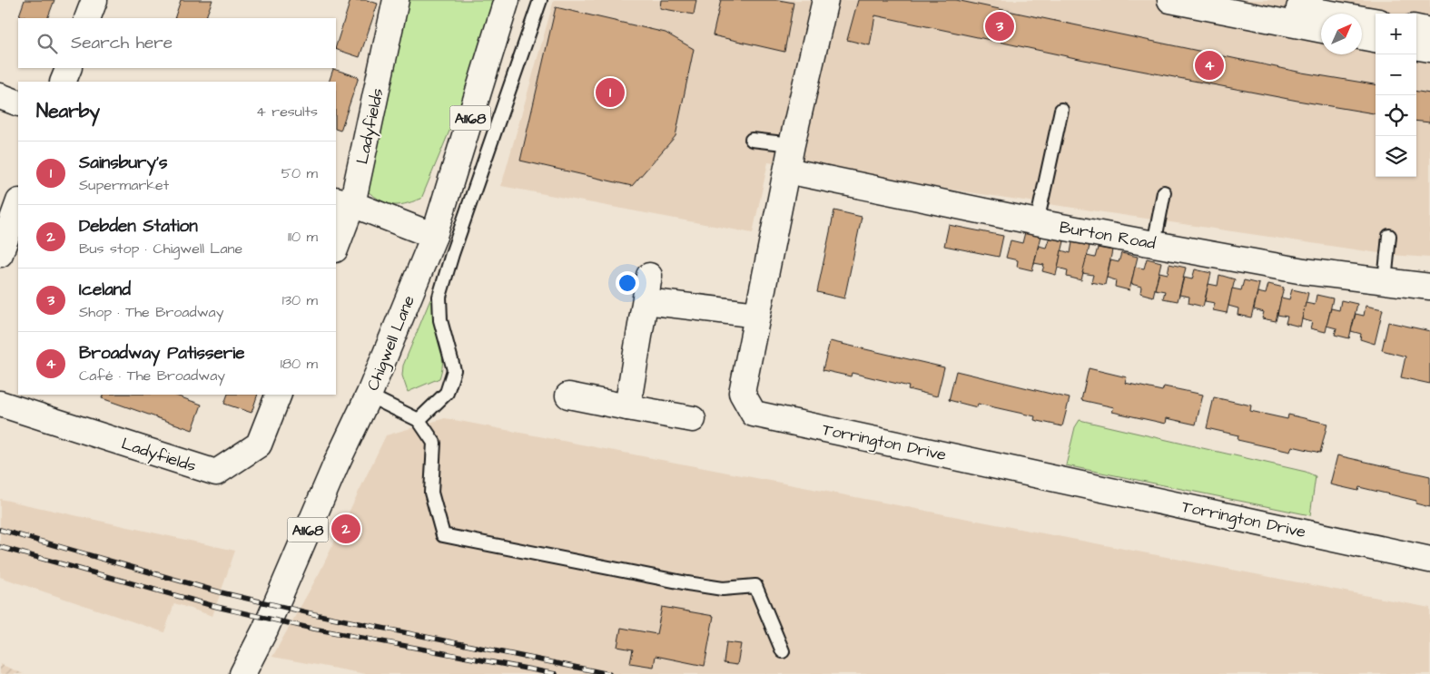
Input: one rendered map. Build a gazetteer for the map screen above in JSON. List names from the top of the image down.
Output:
{
  "streets": {
    "street": [
      "A1168",
      "Ladyfields",
      "Burton Road",
      "Chigwell Lane",
      "Torrington Drive"
    ]
  },
  "crossings": [
    ["Burton Road", "Torrington Drive"]
  ],
  "north": "top right",
  "page": {
    "pins": [
      "3",
      "4",
      "1",
      "2"
    ],
    "map_buttons": ["+", "−"],
    "search": "Search here",
    "heading": ["Nearby", "4 results"],
    "list": [
      {
        "mark": "1",
        "name": "Sainsbury's",
        "note": "Supermarket",
        "value": "50 m"
      },
      {
        "mark": "2",
        "name": "Debden Station",
        "note": "Bus stop · Chigwell Lane",
        "value": "110 m"
      },
      {
        "mark": "3",
        "name": "Iceland",
        "note": "Shop · The Broadway",
        "value": "130 m"
      },
      {
        "mark": "4",
        "name": "Broadway Patisserie",
        "note": "Café · The Broadway",
        "value": "180 m"
      }
    ]
  }
}
